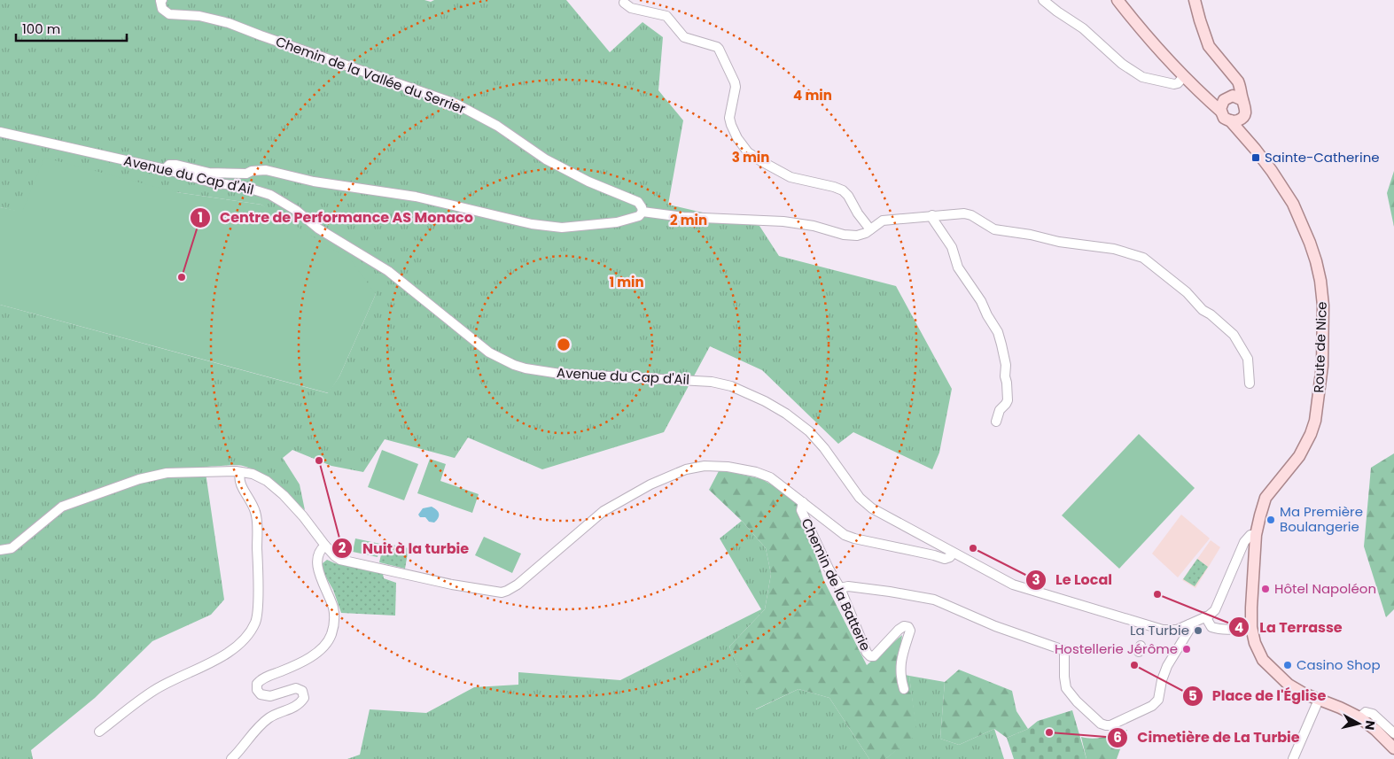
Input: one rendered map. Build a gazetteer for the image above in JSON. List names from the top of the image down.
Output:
{
  "streets": {
    "main road": ["Route de Nice"],
    "street": ["Chemin de la Vallée du Serrier", "Avenue du Cap d'Ail", "Chemin de la Batterie"]
  },
  "places": {
    "transit": ["Sainte-Catherine"],
    "other": [
      "Centre de Performance AS Monaco",
      "Nuit à la turbie",
      "Ma Première Boulangerie",
      "Le Local",
      "Hôtel Napoléon",
      "La Terrasse",
      "La Turbie",
      "Hostellerie Jérôme",
      "Place de l'Église",
      "Casino Shop",
      "Cimetière de La Turbie"
    ]
  },
  "scale_bar": "100 m",
  "north": "right",
  "rings": [
    "4 min",
    "3 min",
    "2 min",
    "1 min"
  ]
}
